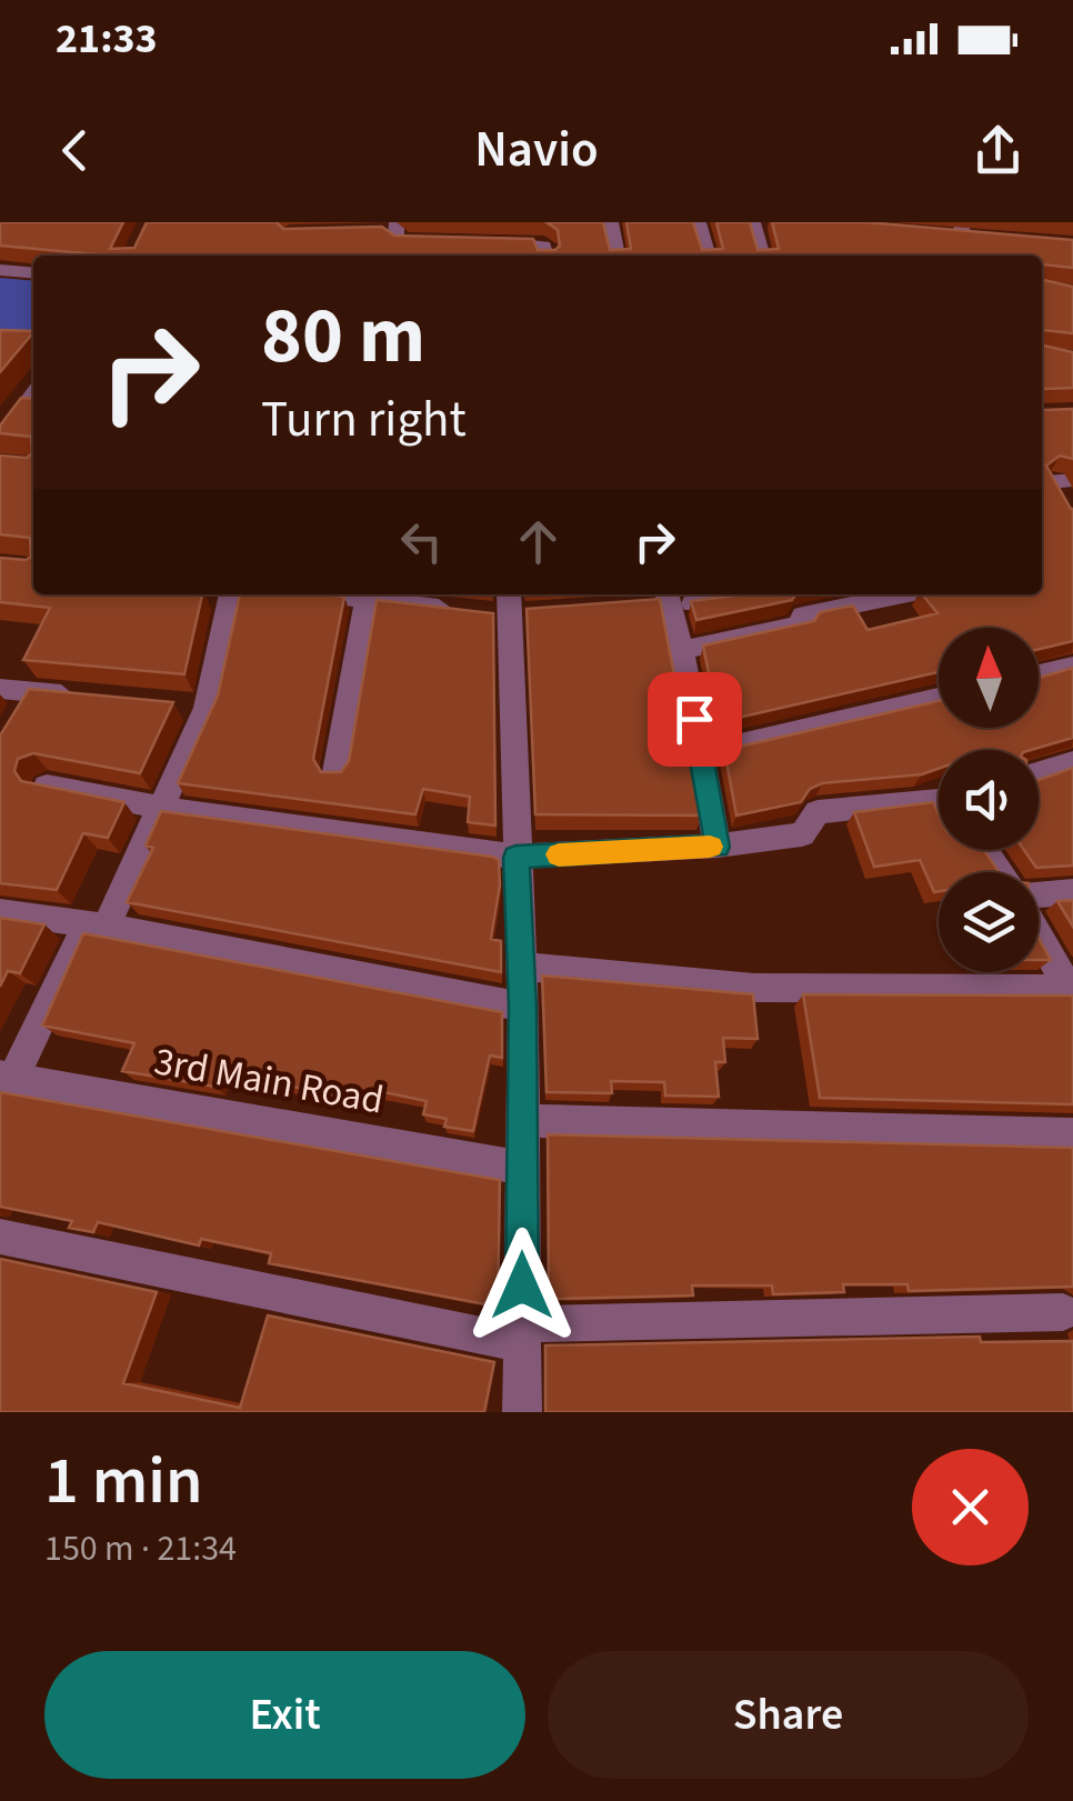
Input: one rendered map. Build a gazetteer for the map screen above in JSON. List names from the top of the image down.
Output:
{
  "streets": {
    "street": ["3rd Main Road"]
  },
  "north": "top",
  "page": {
    "status": "21:33",
    "header": "Navio",
    "turn": ["80 m", "Turn right"],
    "heading": ["1 min", "150 m · 21:34"],
    "buttons": ["Exit", "Share"]
  }
}
